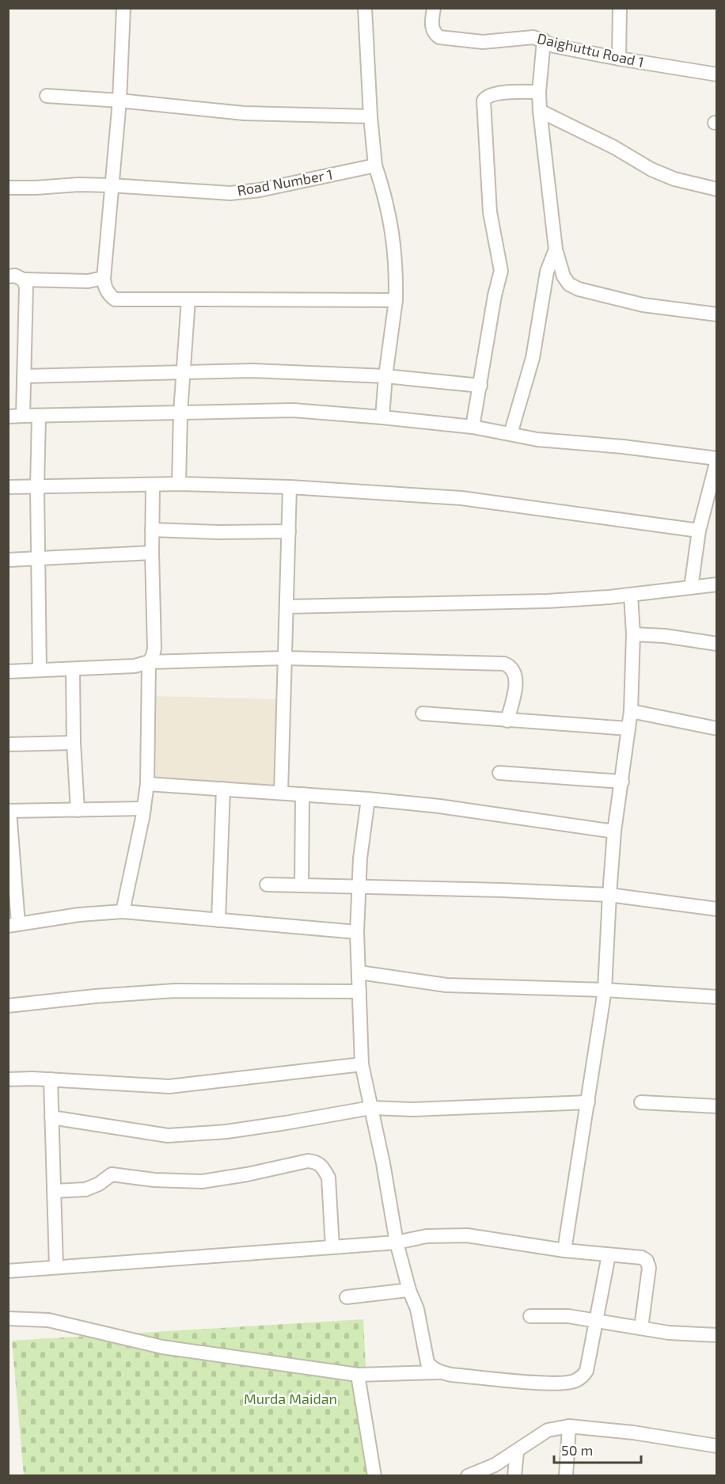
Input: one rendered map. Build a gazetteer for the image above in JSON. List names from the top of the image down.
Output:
{
  "streets": {
    "street": ["Daighuttu Road 1", "Road Number 1"]
  },
  "parks": ["Murda Maidan"],
  "scale_bar": "50 m"
}
